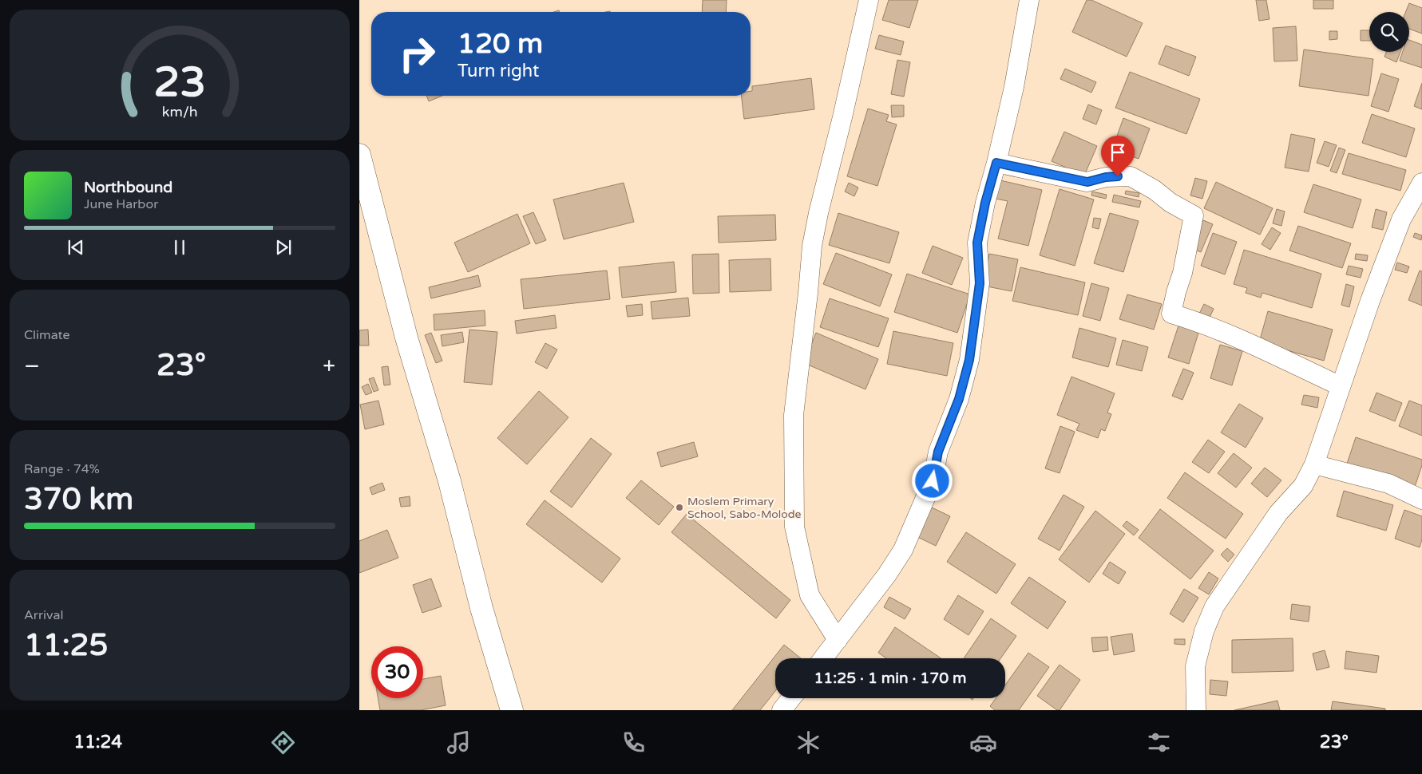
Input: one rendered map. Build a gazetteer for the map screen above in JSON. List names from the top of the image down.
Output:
{
  "places": ["Moslem Primary School, Sabo-Molode"],
  "page": {
    "turn": ["120 m", "Turn right"],
    "song": ["Northbound", "June Harbor"],
    "tile": [
      "Climate",
      ["Range · 74%", "370 km"],
      ["Arrival", "11:25"]
    ],
    "heat": ["−", "23°", "+"],
    "limit": "30",
    "trip": "11:25 · 1 min · 170 m",
    "tabs": ["11:24", "23°"],
    "gauge": ["23", "km/h"]
  }
}
